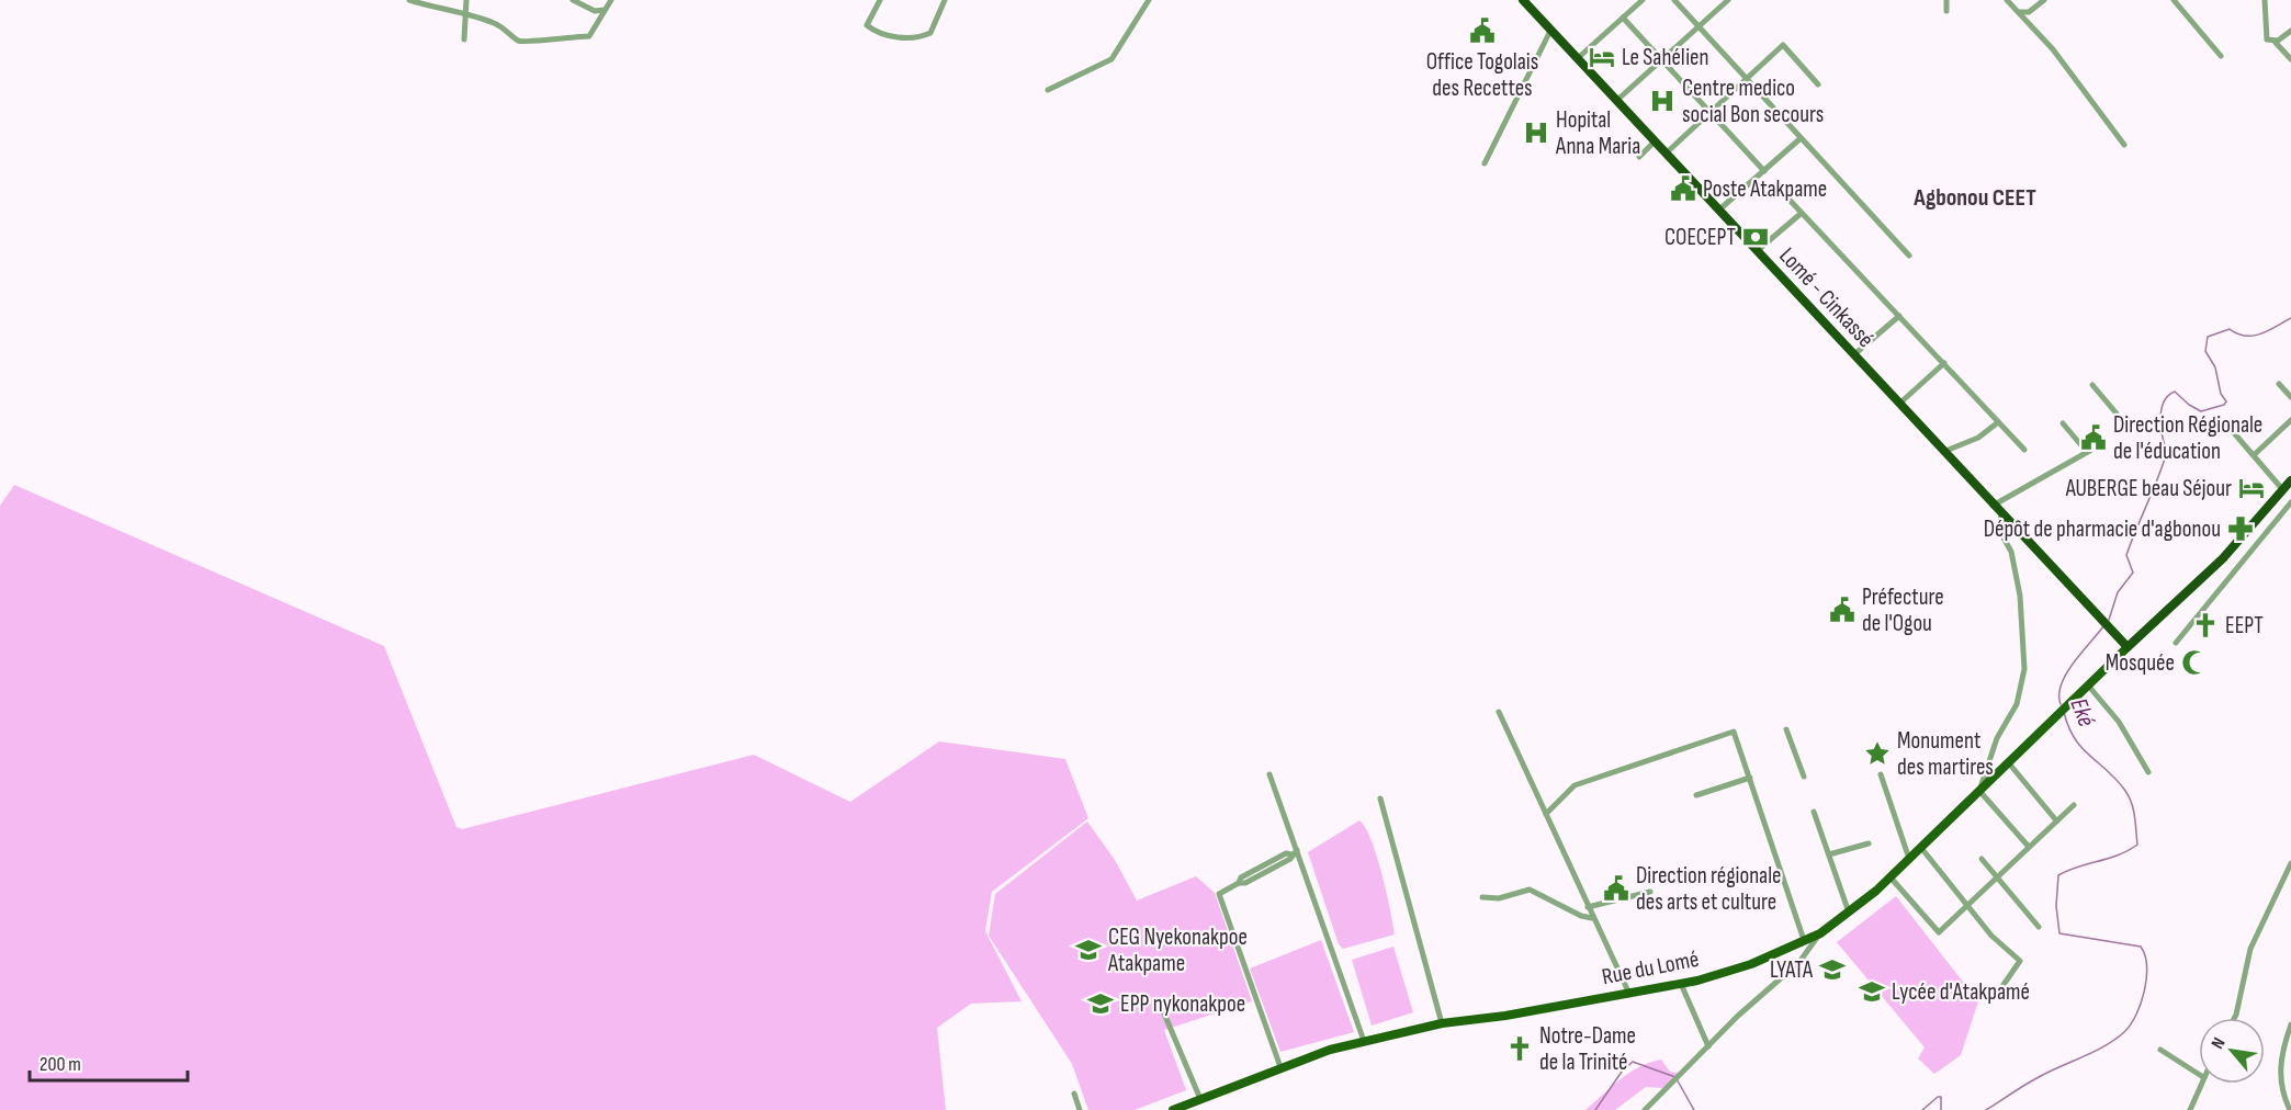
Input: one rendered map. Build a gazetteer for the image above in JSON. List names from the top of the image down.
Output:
{
  "streets": {
    "highway": ["Lomé - Cinkassé"],
    "main road": ["Rue du Lomé"]
  },
  "crossings": [
    ["Lomé - Cinkassé", "Rue du Lomé"]
  ],
  "districts": ["Agbonou CEET"],
  "water": ["Eké"],
  "places": {
    "public building": [
      "Office Togolais des Recettes",
      "Poste Atakpame",
      "Direction Régionale de l'éducation",
      "Préfecture de l'Ogou",
      "Direction régionale des arts et culture"
    ],
    "hotel": ["Le Sahélien", "AUBERGE beau Séjour"],
    "hospital": ["Centre medico social Bon secours", "Hopital Anna Maria"],
    "bank": ["COECEPT"],
    "pharmacy": ["Dépôt de pharmacie d'agbonou"],
    "church": ["EEPT", "Notre-Dame de la Trinité"],
    "mosque": ["Mosquée"],
    "place": ["Monument des martires"],
    "school or university": [
      "CEG Nyekonakpoe Atakpame",
      "LYATA",
      "Lycée d'Atakpamé",
      "EPP nykonakpoe"
    ]
  },
  "scale_bar": "200 m",
  "north": "top left"
}
